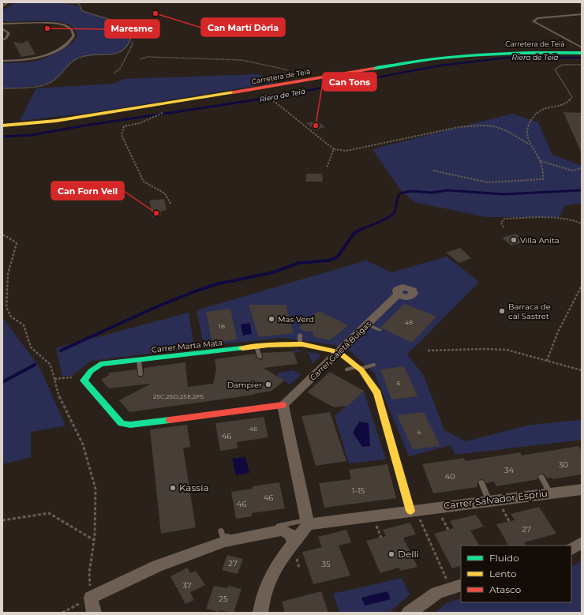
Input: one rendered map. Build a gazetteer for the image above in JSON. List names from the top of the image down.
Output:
{
  "streets": {
    "street": [
      "Carretera de Teià",
      "Carrer Marta Mata",
      "Carrer Gaietà Buïgas",
      "Carrer Salvador Espriu"
    ]
  },
  "crossings": [
    ["Carrer Marta Mata", "Carrer Gaietà Buïgas"],
    ["Carrer Marta Mata", "Carrer Salvador Espriu"]
  ],
  "water": ["Riera de Teià"],
  "places": [
    "Can Martí Dòria",
    "Maresme",
    "Can Tons",
    "Can Forn Vell",
    "Villa Anita",
    "Barraca de cal Sastret",
    "Mas Verd",
    "Dampier",
    "Kassia",
    "Delli"
  ],
  "house_numbers": [
    "48",
    "18",
    "6",
    "25C,25D,25E,2F5",
    "46",
    "4",
    "46",
    "30",
    "34",
    "40",
    "1-15",
    "46",
    "46",
    "27",
    "27",
    "35",
    "37",
    "25"
  ],
  "legend": ["Fluido", "Lento", "Atasco"]
}
